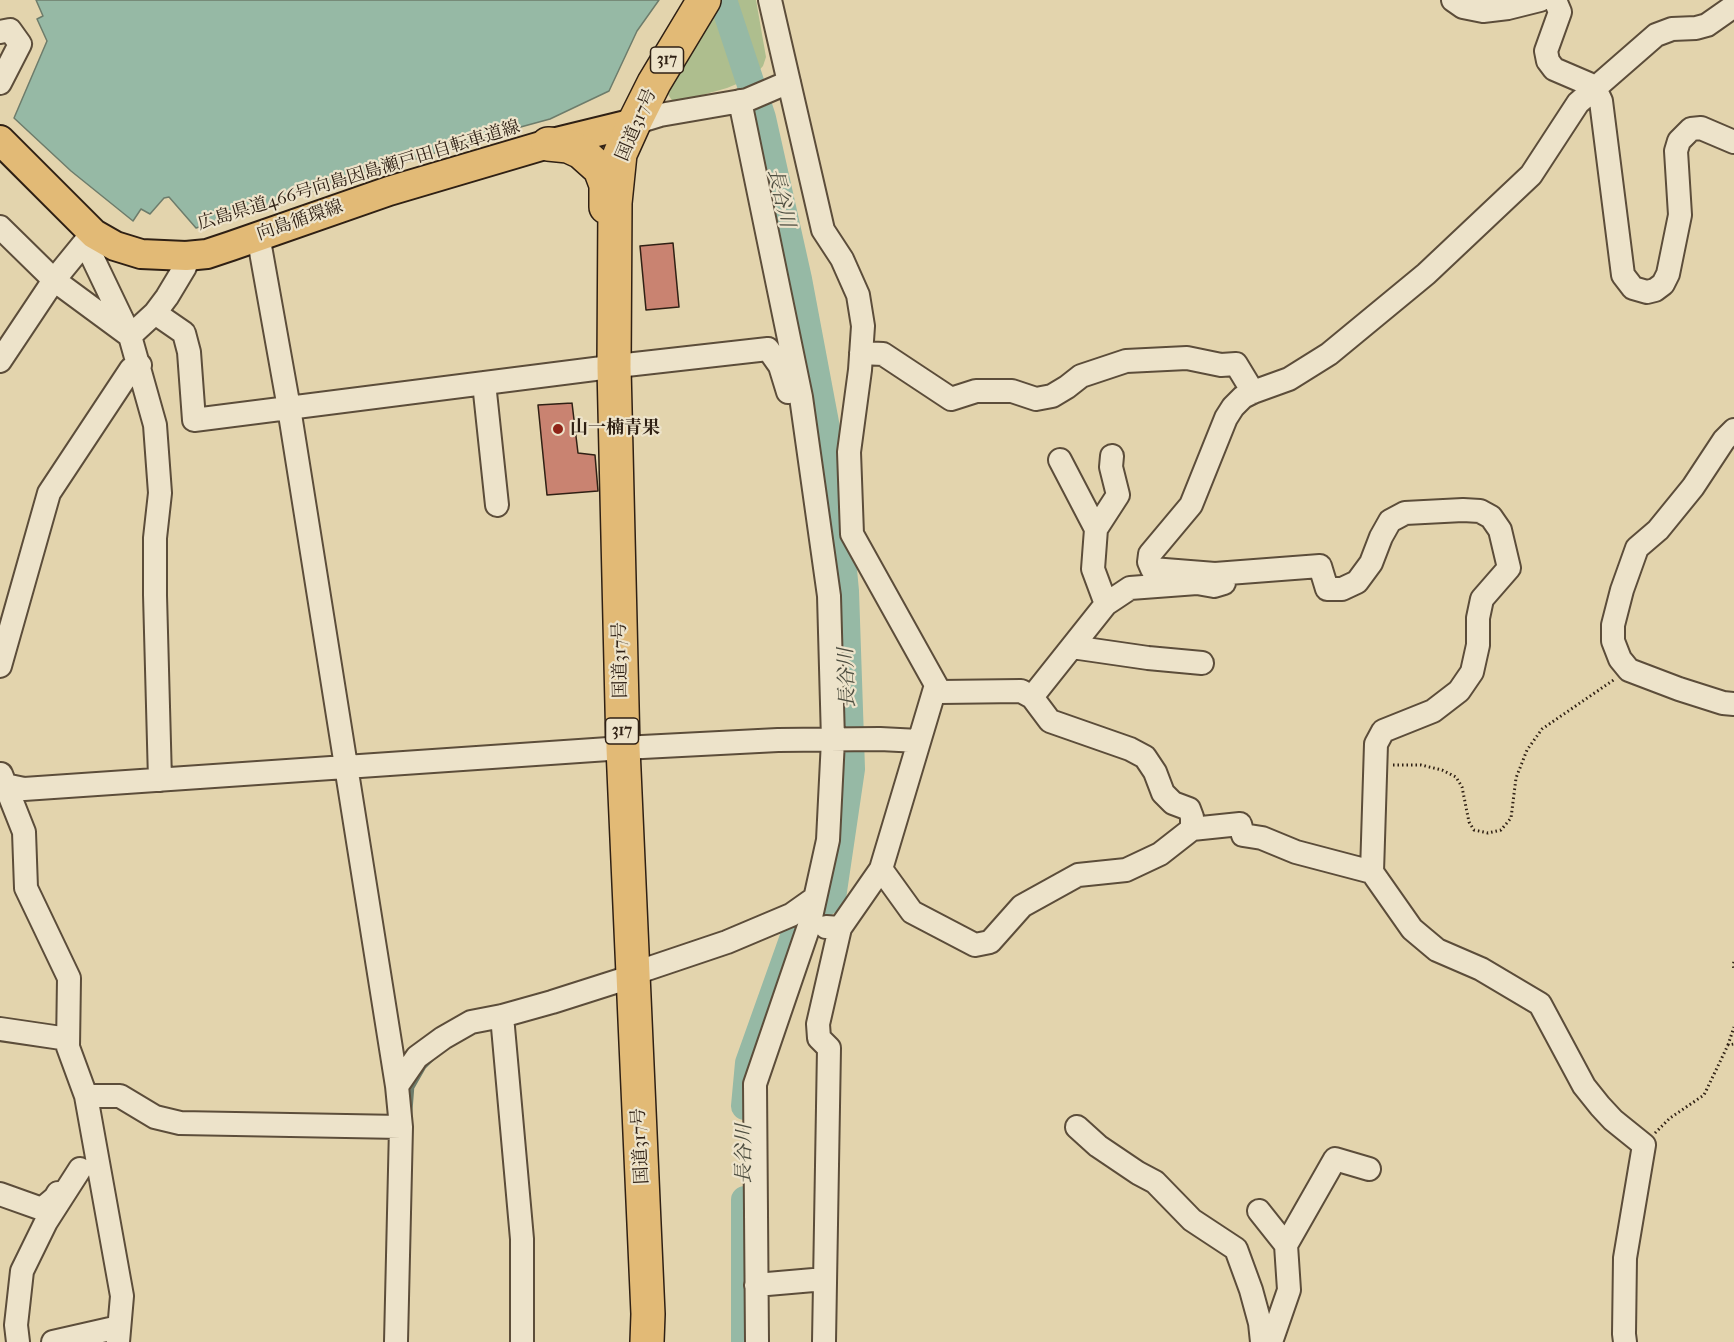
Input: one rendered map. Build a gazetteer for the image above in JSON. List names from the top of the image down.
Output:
{
  "streets": {
    "highway": ["317", "国道317号"],
    "main road": ["向島循環線"]
  },
  "crossings": [
    ["国道317号", "向島循環線"]
  ],
  "water": ["長谷川"],
  "places": ["山一楠青果"]
}
